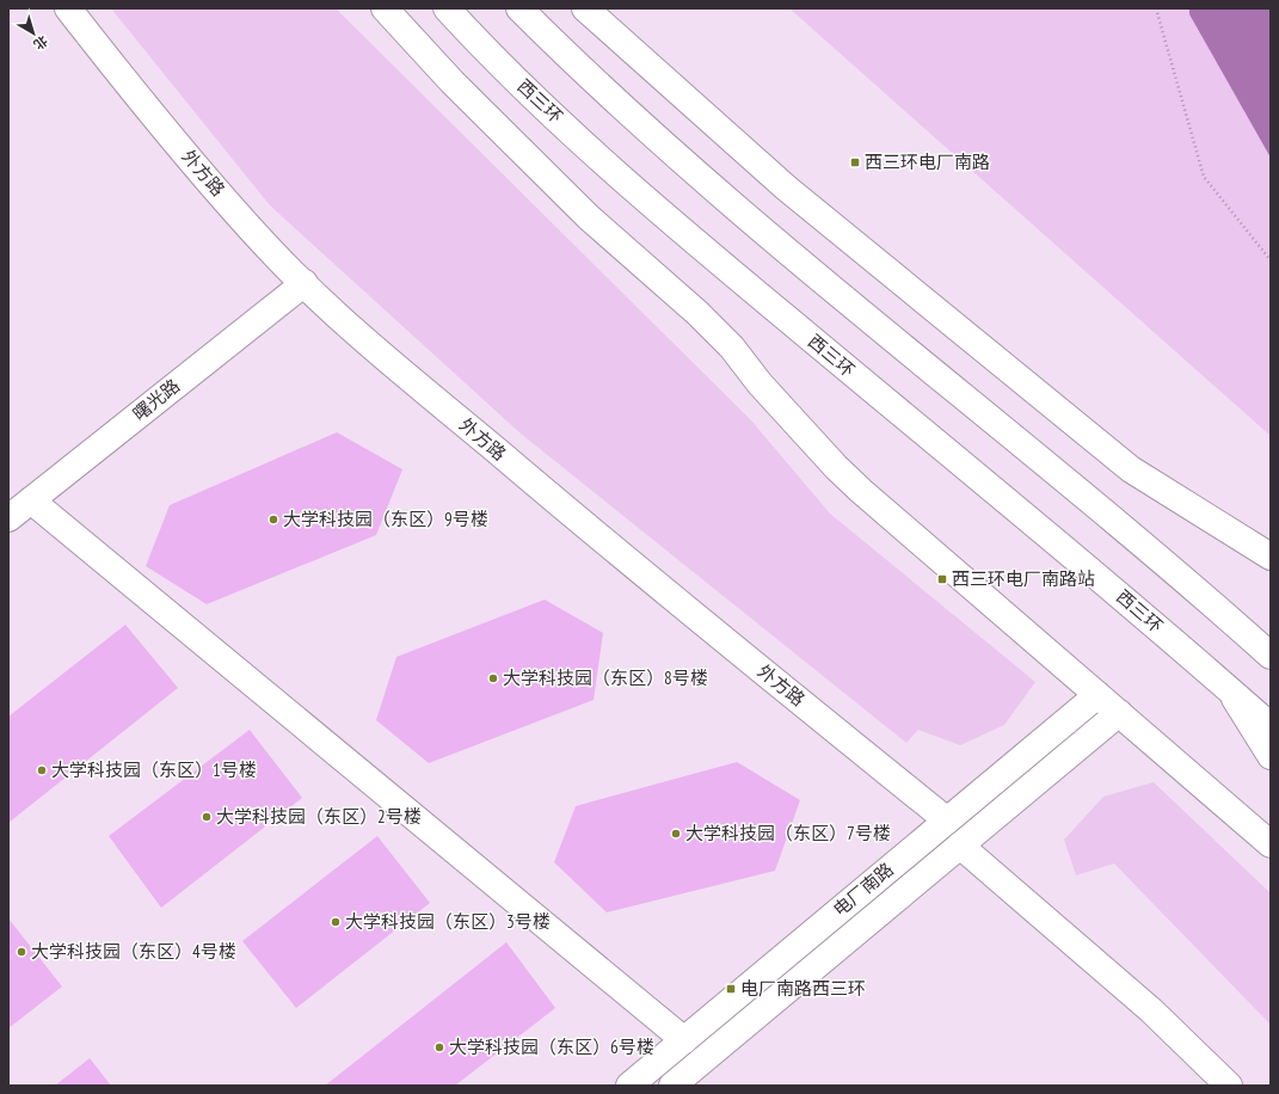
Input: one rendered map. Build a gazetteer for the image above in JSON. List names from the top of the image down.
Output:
{
  "streets": {
    "main road": [
      "西三环",
      "外方路",
      "曙光路",
      "电厂南路"
    ]
  },
  "crossings": [
    ["外方路", "曙光路"],
    ["外方路", "电厂南路"]
  ],
  "places": {
    "transit": ["西三环电厂南路", "西三环电厂南路站", "电厂南路西三环"],
    "other": [
      "大学科技园（东区）9号楼",
      "大学科技园（东区）8号楼",
      "大学科技园（东区）1号楼",
      "大学科技园（东区）2号楼",
      "大学科技园（东区）7号楼",
      "大学科技园（东区）3号楼",
      "大学科技园（东区）4号楼",
      "大学科技园（东区）6号楼"
    ]
  },
  "north": "bottom right"
}
